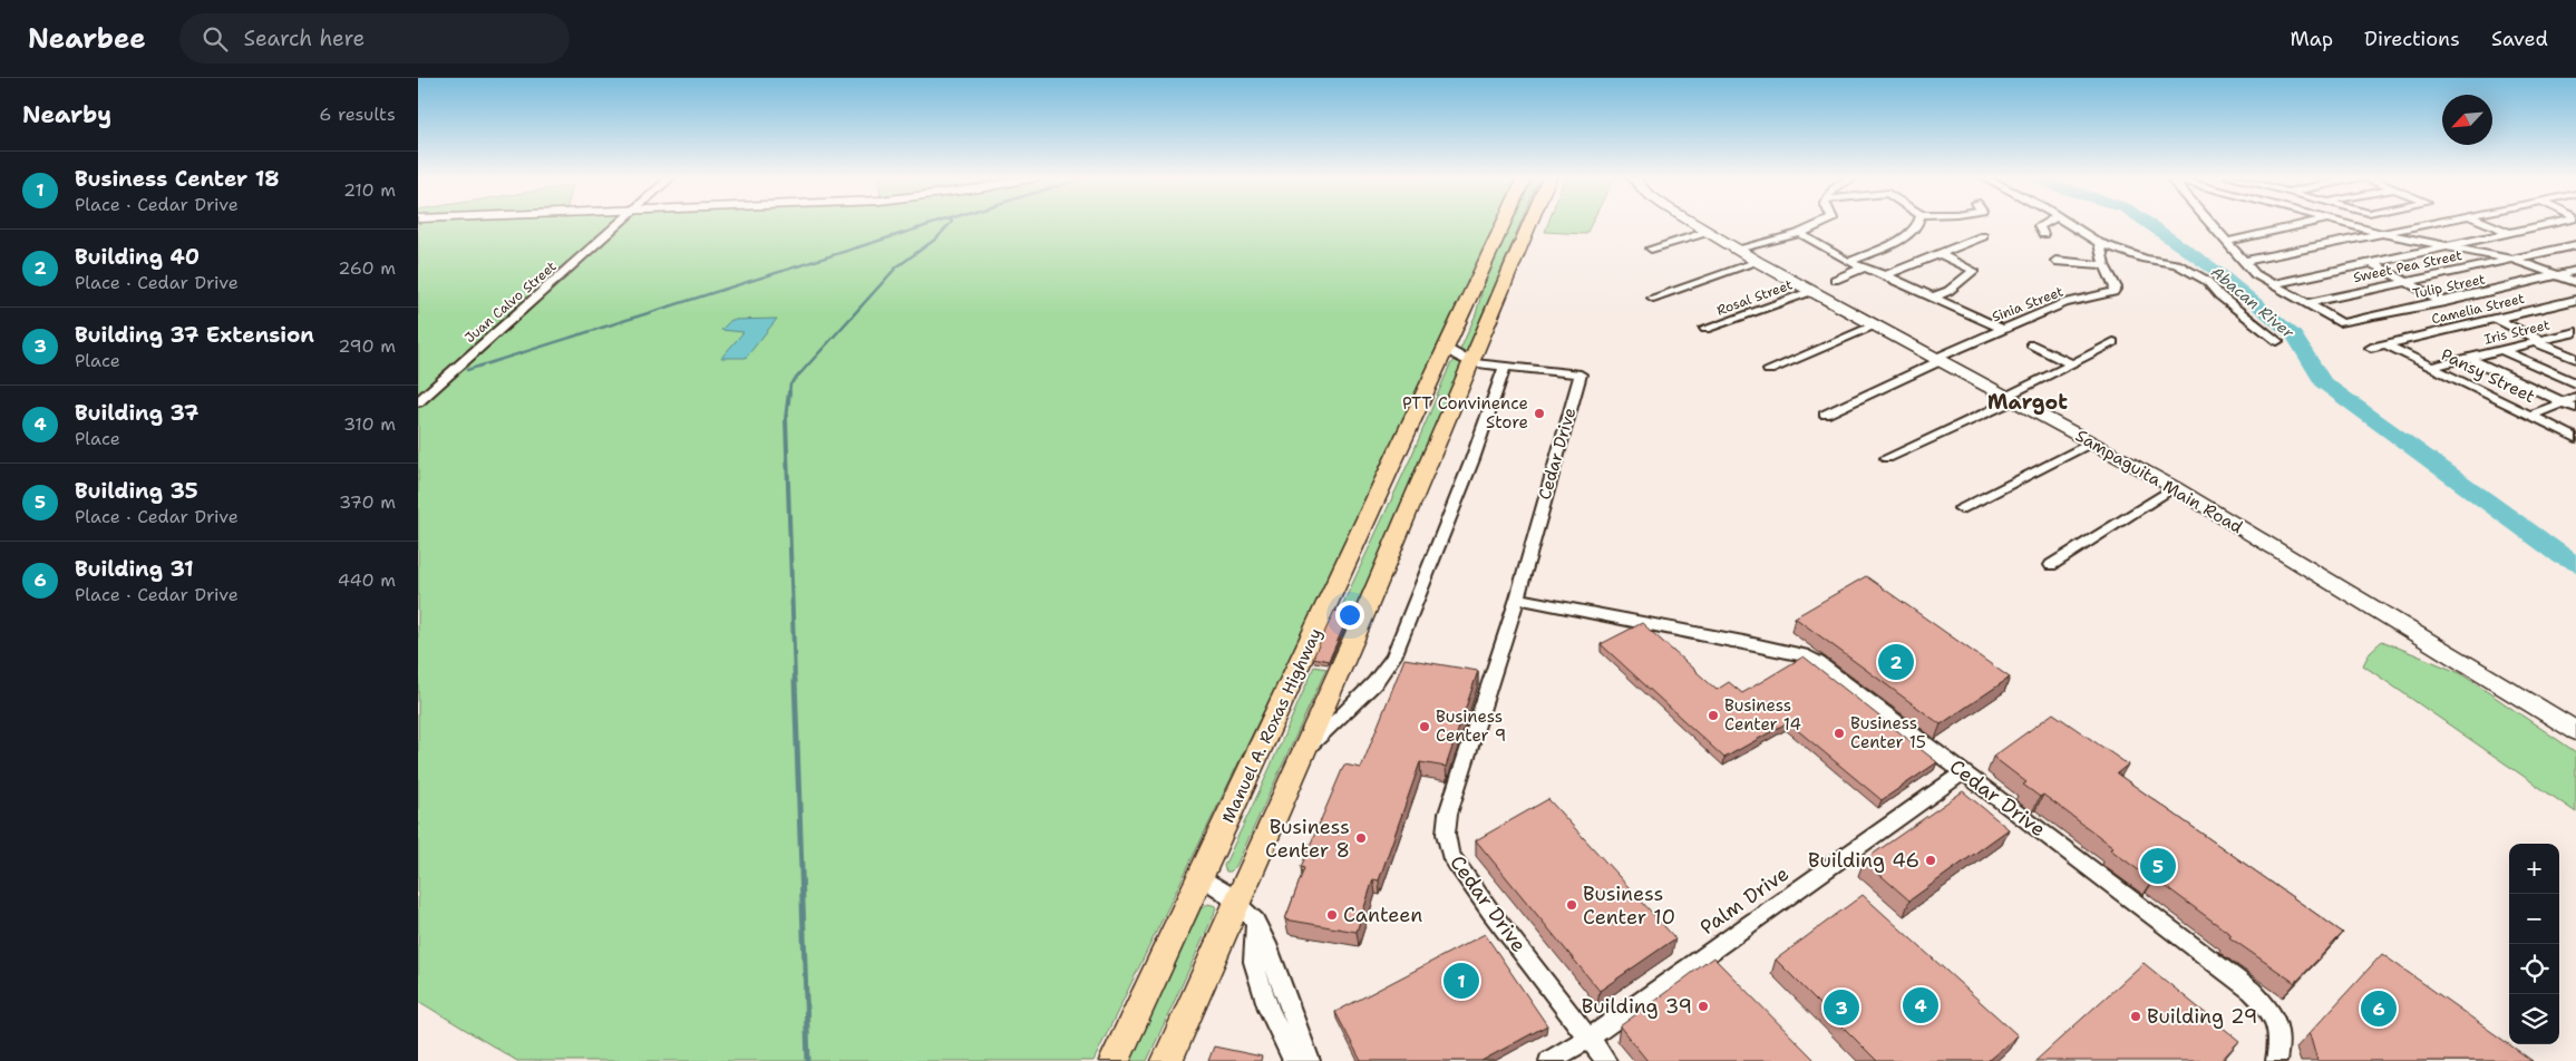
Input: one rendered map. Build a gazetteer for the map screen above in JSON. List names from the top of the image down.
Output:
{
  "streets": {
    "main road": ["Manuel A. Roxas Highway"],
    "street": [
      "Sweet Pea Street",
      "Tulip Street",
      "Rosal Street",
      "Juan Calvo Street",
      "Sinia Street",
      "Camelia Street",
      "Iris Street",
      "Pansy Street",
      "Cedar Drive",
      "Sampaguita Main Road",
      "Palm Drive"
    ]
  },
  "crossings": [
    ["Sweet Pea Street", "Tulip Street"],
    ["Rosal Street", "Sampaguita Main Road"],
    ["Sinia Street", "Sampaguita Main Road"],
    ["Camelia Street", "Pansy Street"],
    ["Iris Street", "Pansy Street"],
    ["Cedar Drive", "Palm Drive"]
  ],
  "districts": ["Margot"],
  "water": ["Abacan River"],
  "places": [
    "PTT Convinence Store",
    "Business Center 14",
    "Business Center 9",
    "Business Center 15",
    "Business Center 8",
    "Building 46",
    "Business Center 10",
    "Canteen",
    "Building 39",
    "Building 29"
  ],
  "north": "bottom left",
  "page": {
    "header": "Nearbee",
    "search": "Search here",
    "nav": ["Map", "Directions", "Saved"],
    "heading": ["Nearby", "6 results"],
    "list": [
      {
        "mark": "1",
        "name": "Business Center 18",
        "note": "Place · Cedar Drive",
        "value": "210 m"
      },
      {
        "mark": "2",
        "name": "Building 40",
        "note": "Place · Cedar Drive",
        "value": "260 m"
      },
      {
        "mark": "3",
        "name": "Building 37 Extension",
        "note": "Place",
        "value": "290 m"
      },
      {
        "mark": "4",
        "name": "Building 37",
        "note": "Place",
        "value": "310 m"
      },
      {
        "mark": "5",
        "name": "Building 35",
        "note": "Place · Cedar Drive",
        "value": "370 m"
      },
      {
        "mark": "6",
        "name": "Building 31",
        "note": "Place · Cedar Drive",
        "value": "440 m"
      }
    ],
    "pins": [
      "2",
      "5",
      "1",
      "4",
      "3",
      "6"
    ],
    "map_buttons": ["+", "−"]
  }
}
